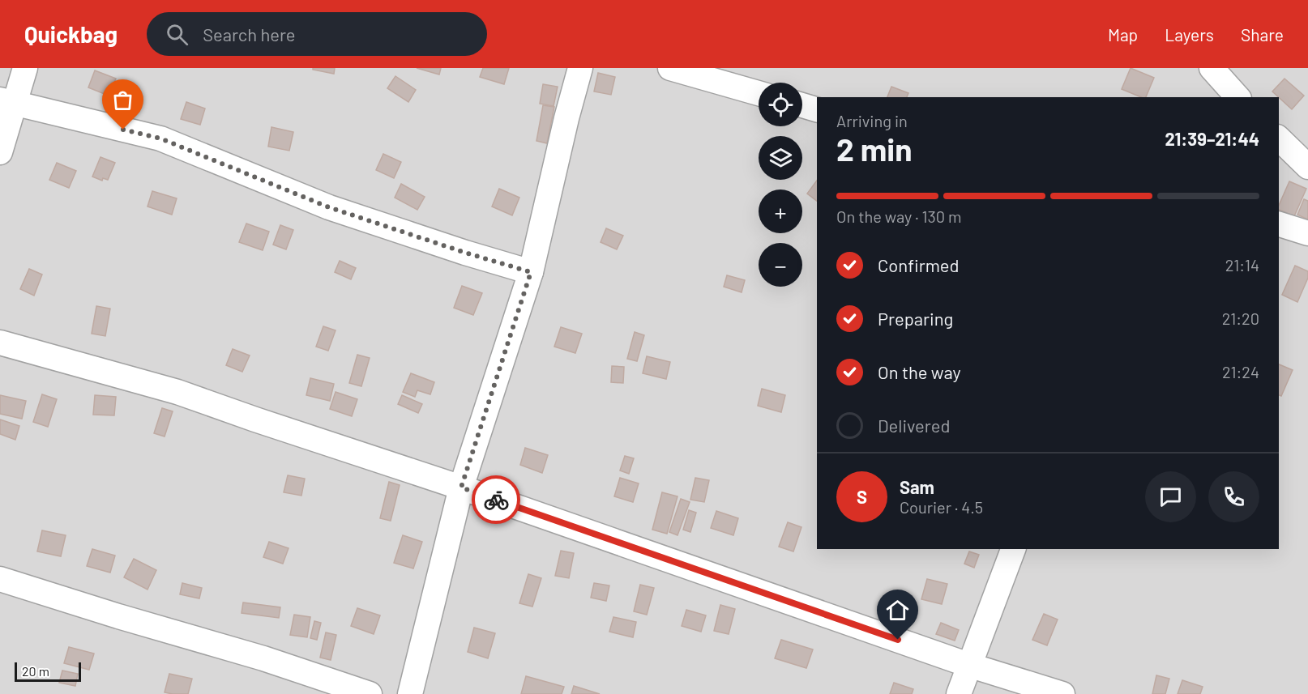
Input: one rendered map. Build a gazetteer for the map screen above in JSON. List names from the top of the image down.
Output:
{
  "scale_bar": "20 m",
  "page": {
    "header": "Quickbag",
    "search": "Search here",
    "nav": ["Map", "Layers", "Share"],
    "map_buttons": ["+", "−"],
    "heading": ["2 min", "Arriving in", "21:39–21:44"],
    "panel": ["Sam", "Courier · 4.5"],
    "bar": "On the way · 130 m",
    "list": [
      ["Confirmed", "21:14"],
      ["Preparing", "21:20"],
      ["On the way", "21:24"],
      "Delivered"
    ],
    "round": "S",
    "scale": "20 m"
  }
}
